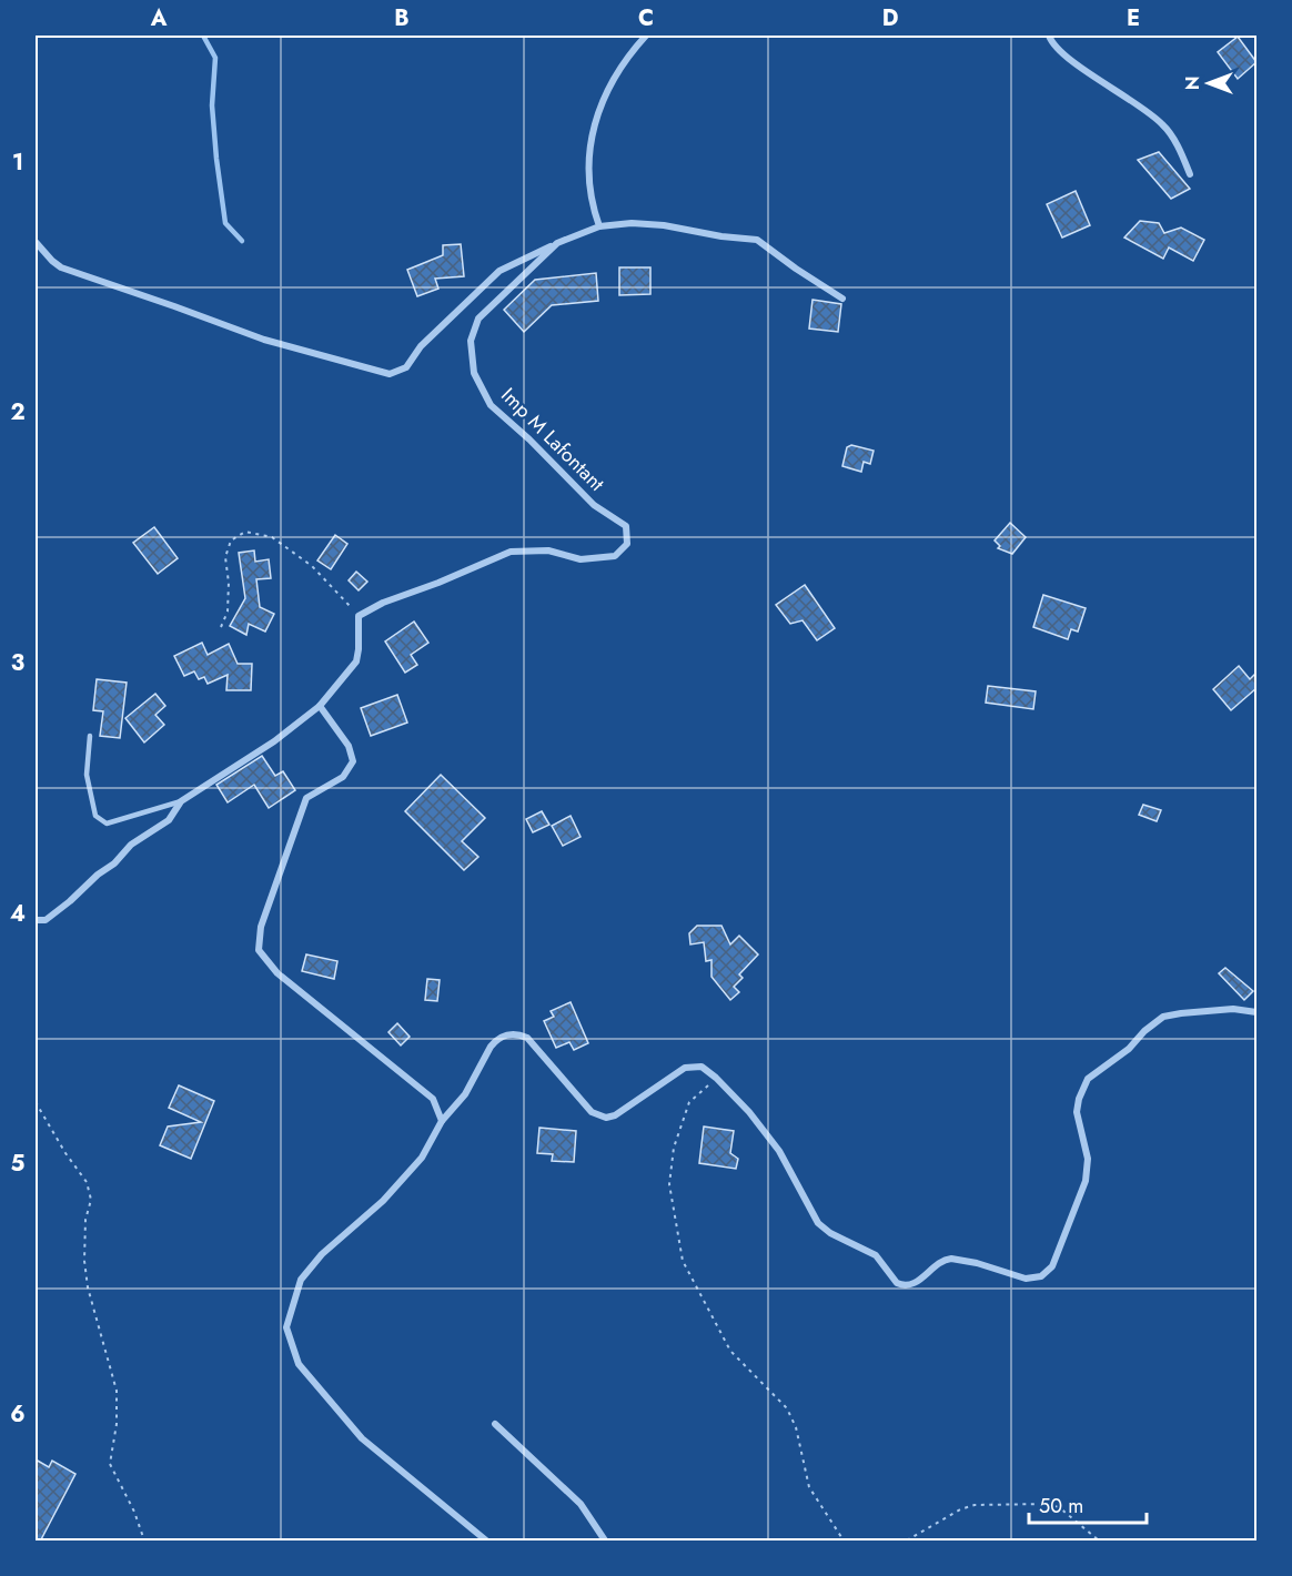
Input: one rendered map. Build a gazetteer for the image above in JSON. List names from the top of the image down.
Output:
{
  "streets": {
    "street": ["Imp M Lafontant"]
  },
  "scale_bar": "50 m",
  "north": "left",
  "grid": {
    "columns": [
      "A",
      "B",
      "C",
      "D",
      "E"
    ],
    "rows": [
      "1",
      "2",
      "3",
      "4",
      "5",
      "6"
    ]
  }
}
